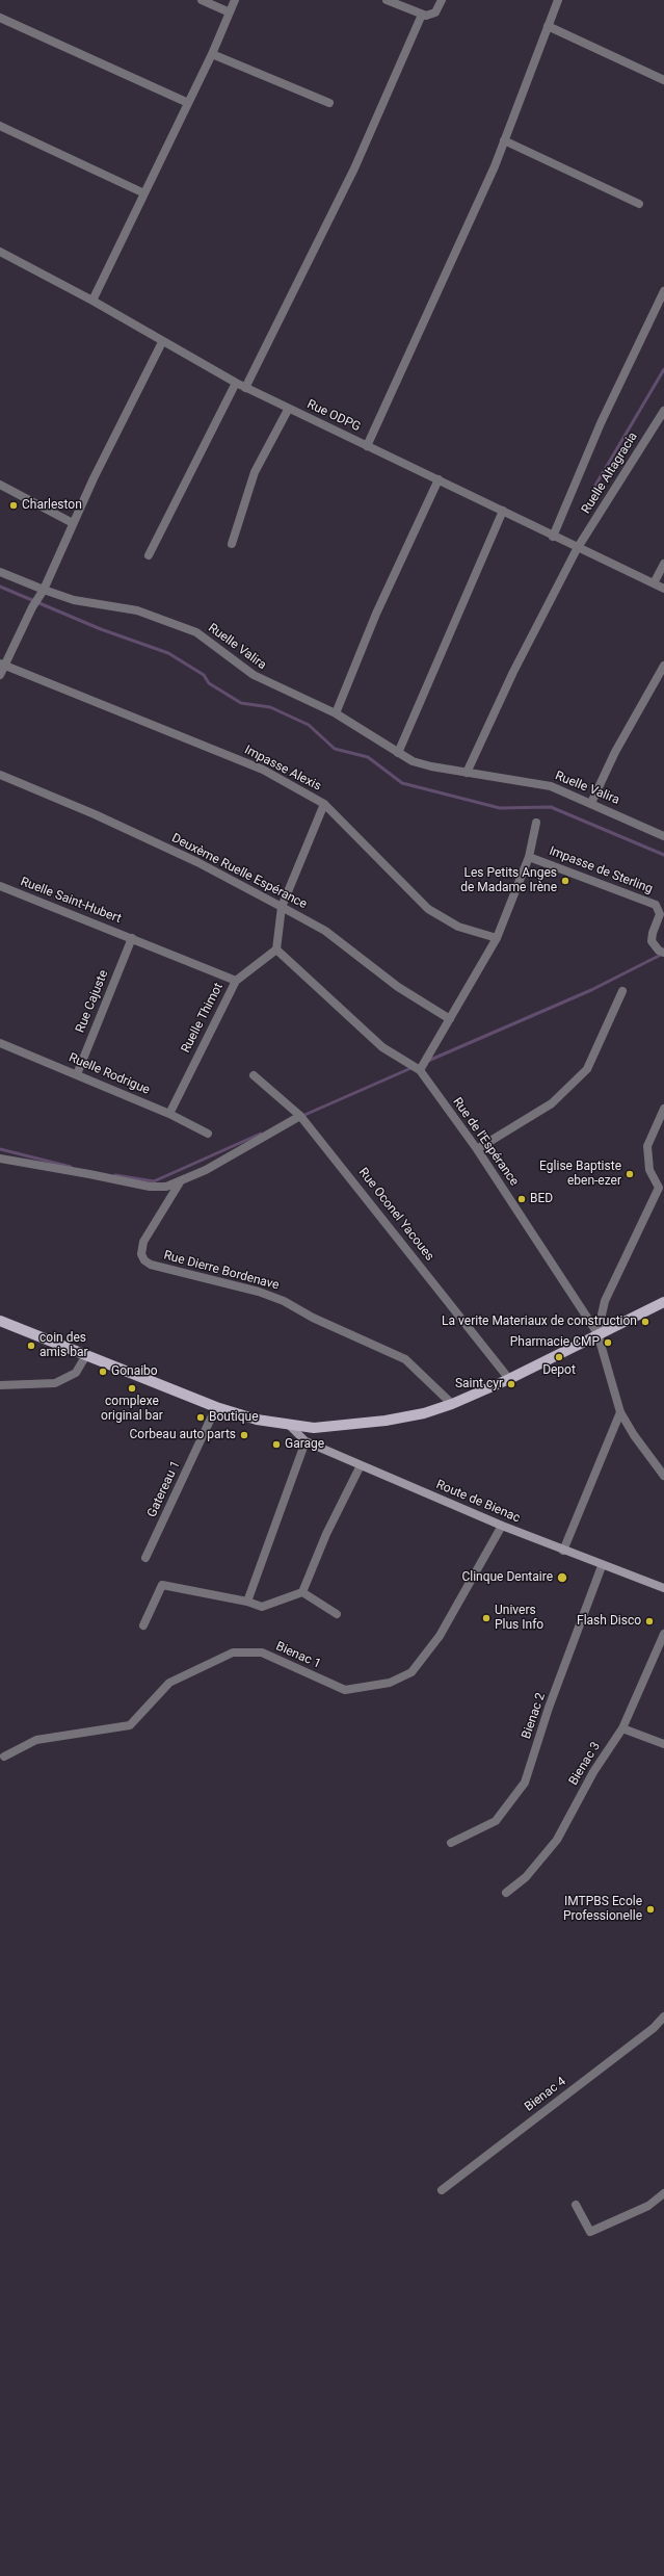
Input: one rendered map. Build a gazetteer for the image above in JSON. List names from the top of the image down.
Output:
{
  "streets": {
    "main road": ["Route de Bienac"],
    "street": [
      "Rue ODPG",
      "Ruelle Altagracia",
      "Ruelle Valira",
      "Impasse Alexis",
      "Impasse de Sterling",
      "Deuxème Ruelle Espérance",
      "Ruelle Saint-Hubert",
      "Rue Cajuste",
      "Ruelle Thimot",
      "Ruelle Rodrigue",
      "Rue de l'Espérance",
      "Rue Oconel Yacoues",
      "Rue Dierre Bordenave",
      "Gatereau 1",
      "Bienac 1",
      "Bienac 2",
      "Bienac 3",
      "Bienac 4"
    ]
  },
  "crossings": [
    ["Rue ODPG", "Ruelle Altagracia"],
    ["Ruelle Altagracia", "Ruelle Valira"],
    ["Ruelle Saint-Hubert", "Rue Cajuste"],
    ["Ruelle Saint-Hubert", "Ruelle Thimot"],
    ["Rue Cajuste", "Ruelle Rodrigue"],
    ["Ruelle Thimot", "Ruelle Rodrigue"],
    ["Route de Bienac", "Bienac 1"],
    ["Route de Bienac", "Bienac 2"]
  ],
  "places": [
    "Charleston",
    "Les Petits Anges de Madame Irène",
    "Eglise Baptiste eben-ezer",
    "BED",
    "La verite Materiaux de construction",
    "Pharmacie CMP",
    "coin des amis bar",
    "Depot",
    "Gonaibo",
    "Saint cyr",
    "complexe original bar",
    "Boutique",
    "Corbeau auto parts",
    "Garage",
    "Clinque Dentaire",
    "Univers Plus Info",
    "Flash Disco",
    "IMTPBS Ecole Professionelle"
  ]
}
